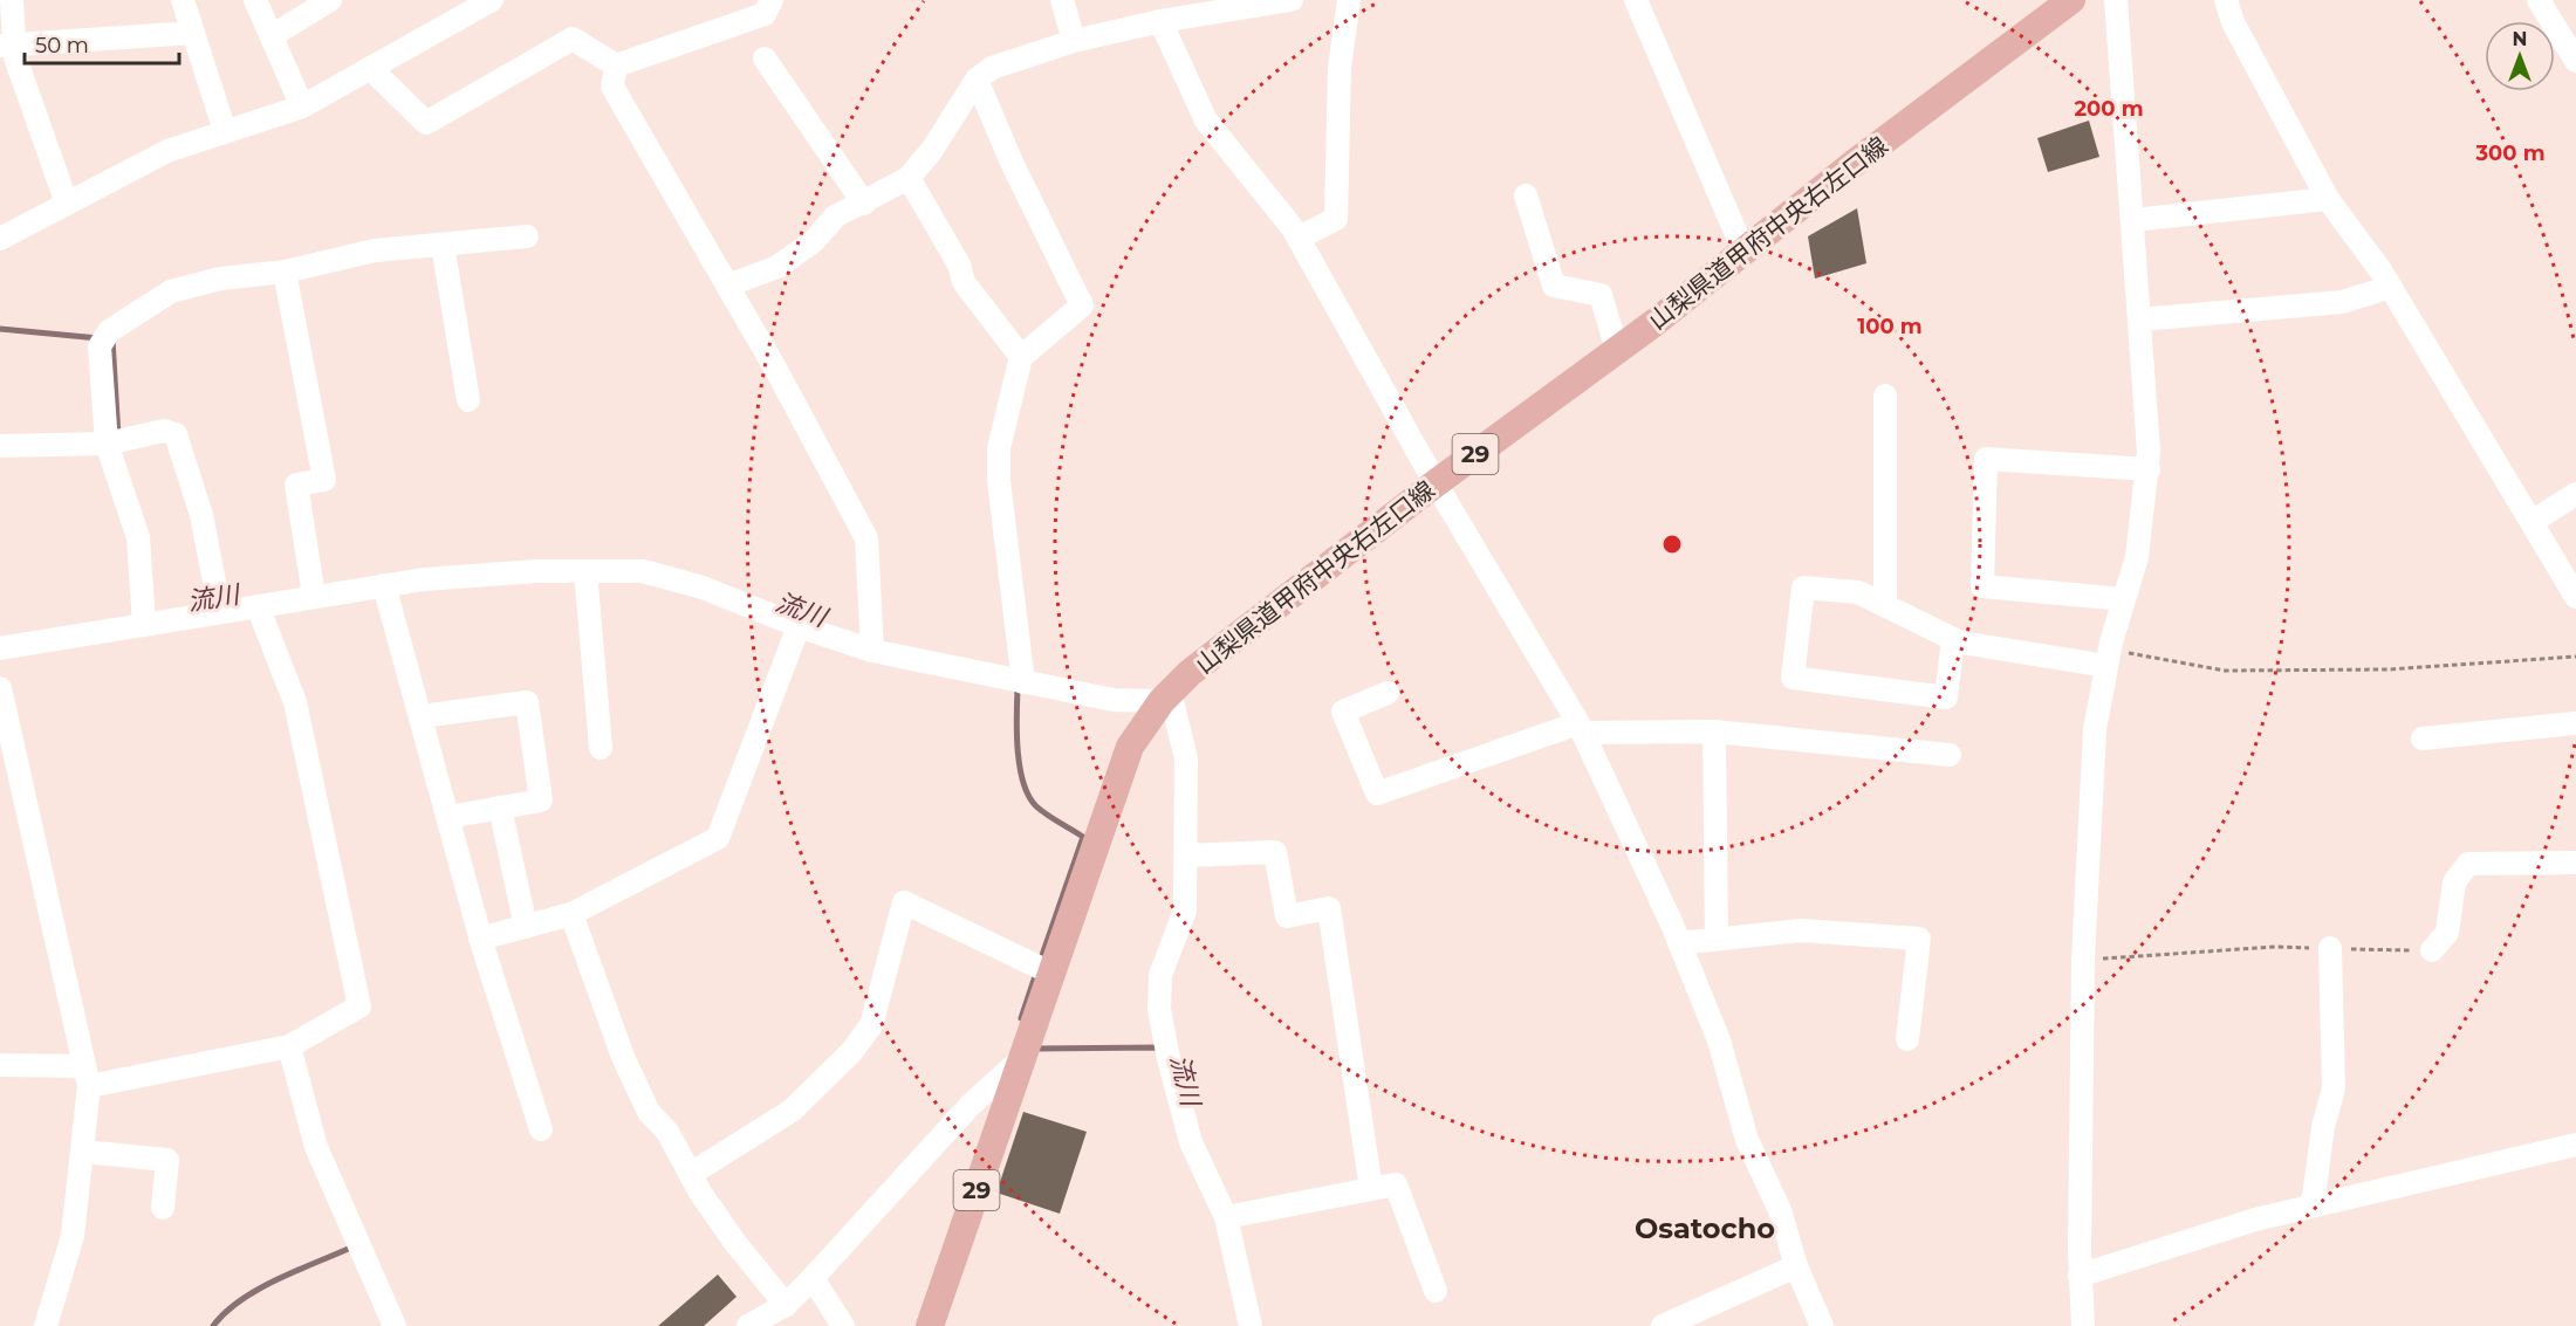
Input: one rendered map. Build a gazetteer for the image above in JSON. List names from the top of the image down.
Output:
{
  "streets": {
    "main road": ["山梨県道甲府中央右左口線", "29"]
  },
  "districts": ["Osatocho"],
  "water": ["流川"],
  "scale_bar": "50 m",
  "north": "top",
  "rings": ["200 m", "300 m", "100 m"]
}
